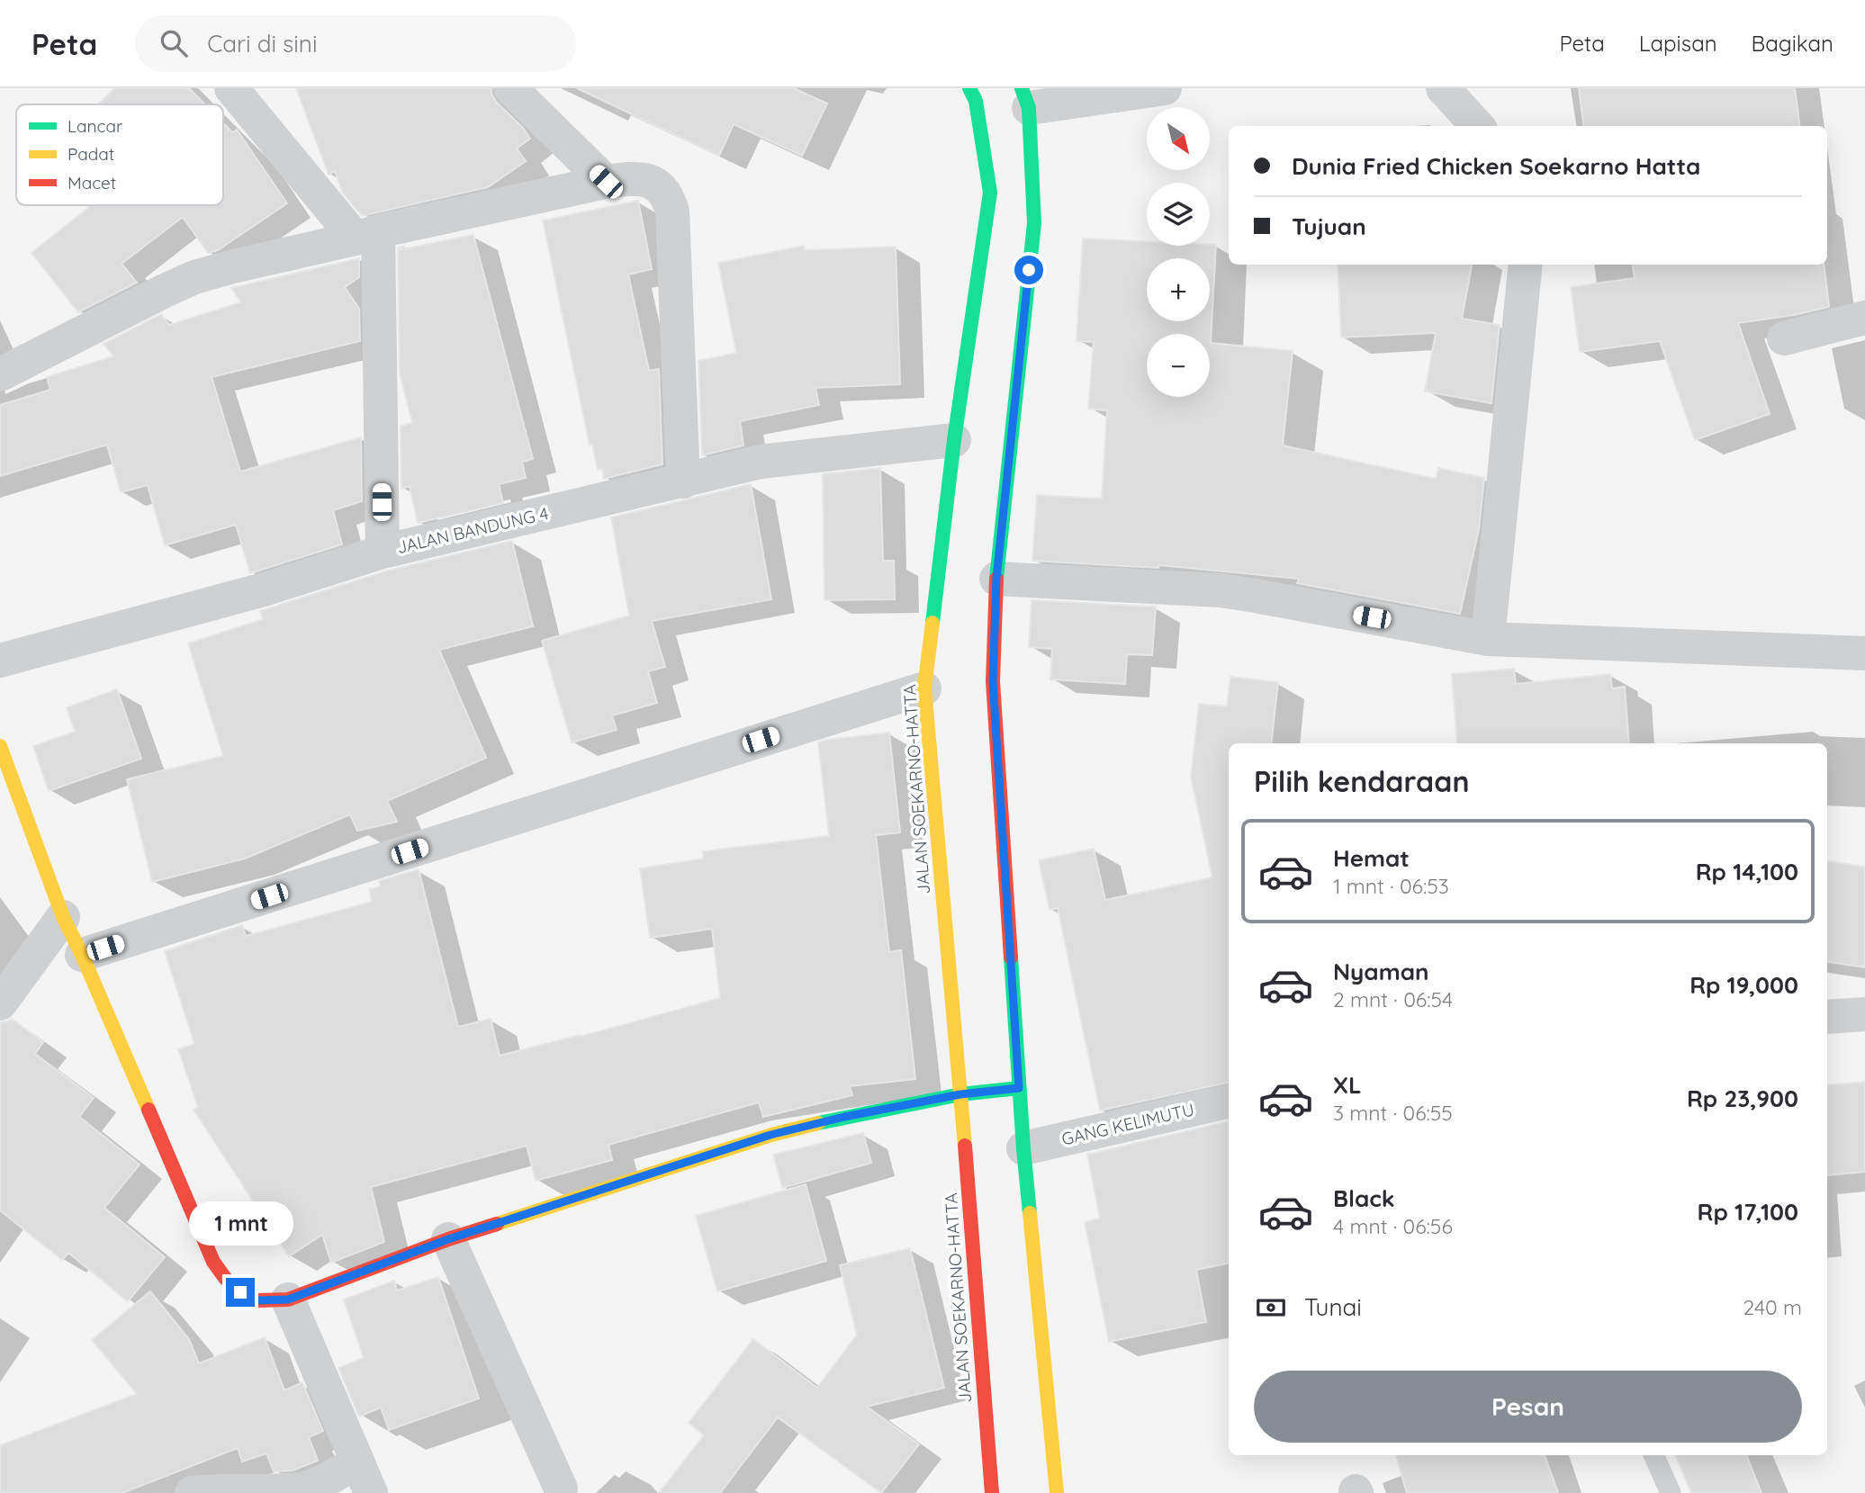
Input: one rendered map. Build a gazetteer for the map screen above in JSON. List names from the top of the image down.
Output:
{
  "streets": {
    "main road": ["JALAN SOEKARNO-HATTA"],
    "street": ["JALAN BANDUNG 4", "GANG KELIMUTU"]
  },
  "crossings": [
    ["JALAN BANDUNG 4", "JALAN SOEKARNO-HATTA"]
  ],
  "legend": ["Lancar", "Padat", "Macet"],
  "north": "bottom right",
  "page": {
    "header": "Peta",
    "search": "Cari di sini",
    "nav": ["Peta", "Lapisan", "Bagikan"],
    "map_buttons": ["+", "−"],
    "banner": ["Dunia Fried Chicken Soekarno Hatta", "Tujuan"],
    "heading": "Pilih kendaraan",
    "list": [
      {
        "name": "Hemat",
        "note": "1 mnt · 06:53",
        "value": "Rp 14,100"
      },
      {
        "name": "Nyaman",
        "note": "2 mnt · 06:54",
        "value": "Rp 19,000"
      },
      {
        "name": "XL",
        "note": "3 mnt · 06:55",
        "value": "Rp 23,900"
      },
      {
        "name": "Black",
        "note": "4 mnt · 06:56",
        "value": "Rp 17,100"
      }
    ],
    "bubble": "1 mnt",
    "pay": ["Tunai", "240 m"],
    "buttons": "Pesan"
  }
}
